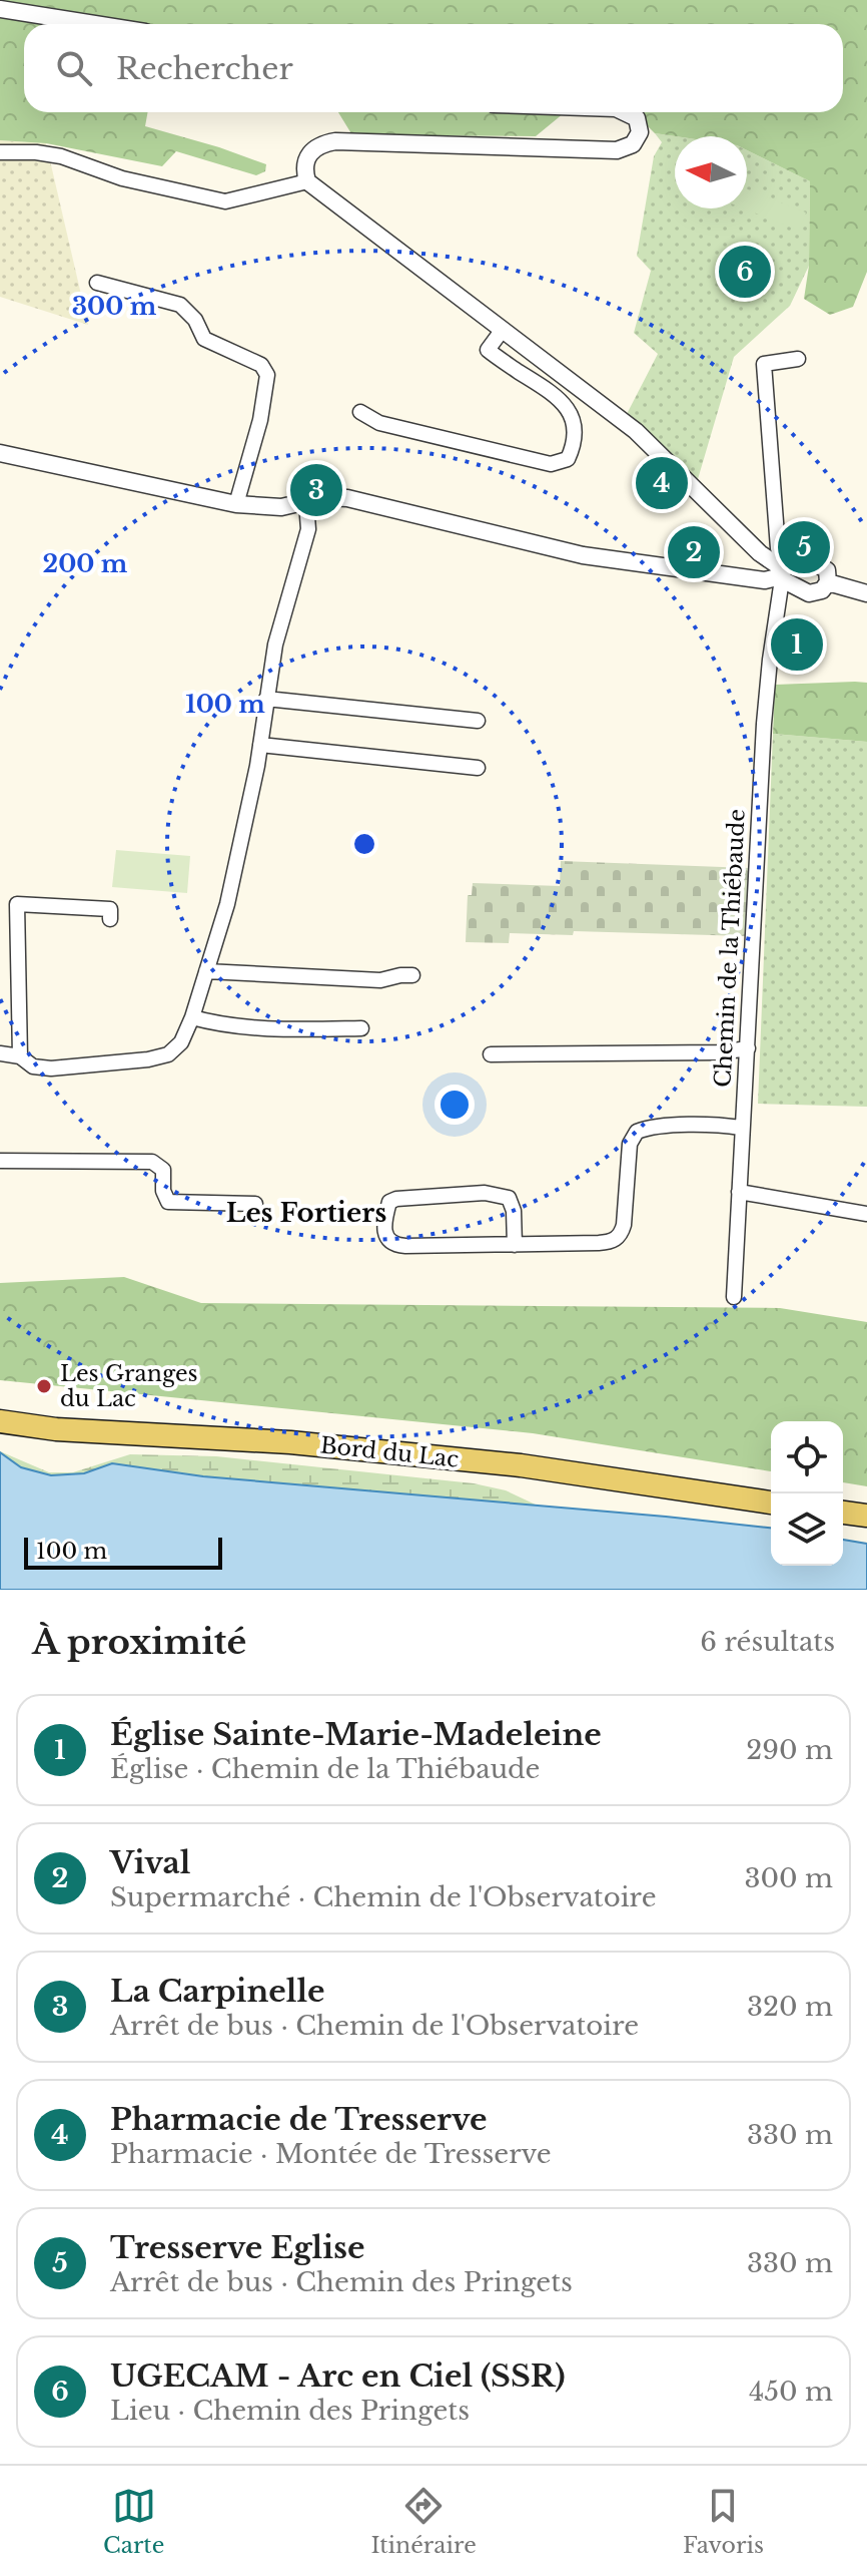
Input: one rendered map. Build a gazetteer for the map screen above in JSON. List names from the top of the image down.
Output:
{
  "streets": {
    "main road": ["Bord du Lac"],
    "street": ["Chemin de la Thiébaude"]
  },
  "districts": ["Les Fortiers"],
  "places": ["Les Granges du Lac"],
  "scale_bar": "100 m",
  "north": "left",
  "page": {
    "search": "Rechercher",
    "pins": [
      "6",
      "4",
      "3",
      "5",
      "2",
      "1"
    ],
    "scale": "100 m",
    "heading": ["À proximité", "6 résultats"],
    "list": [
      {
        "mark": "1",
        "name": "Église Sainte-Marie-Madeleine",
        "note": "Église · Chemin de la Thiébaude",
        "value": "290 m"
      },
      {
        "mark": "2",
        "name": "Vival",
        "note": "Supermarché · Chemin de l'Observatoire",
        "value": "300 m"
      },
      {
        "mark": "3",
        "name": "La Carpinelle",
        "note": "Arrêt de bus · Chemin de l'Observatoire",
        "value": "320 m"
      },
      {
        "mark": "4",
        "name": "Pharmacie de Tresserve",
        "note": "Pharmacie · Montée de Tresserve",
        "value": "330 m"
      },
      {
        "mark": "5",
        "name": "Tresserve Eglise",
        "note": "Arrêt de bus · Chemin des Pringets",
        "value": "330 m"
      },
      {
        "mark": "6",
        "name": "UGECAM - Arc en Ciel (SSR)",
        "note": "Lieu · Chemin des Pringets",
        "value": "450 m"
      }
    ],
    "nav": ["Carte", "Itinéraire", "Favoris"]
  },
  "rings": ["300 m", "200 m", "100 m"]
}
